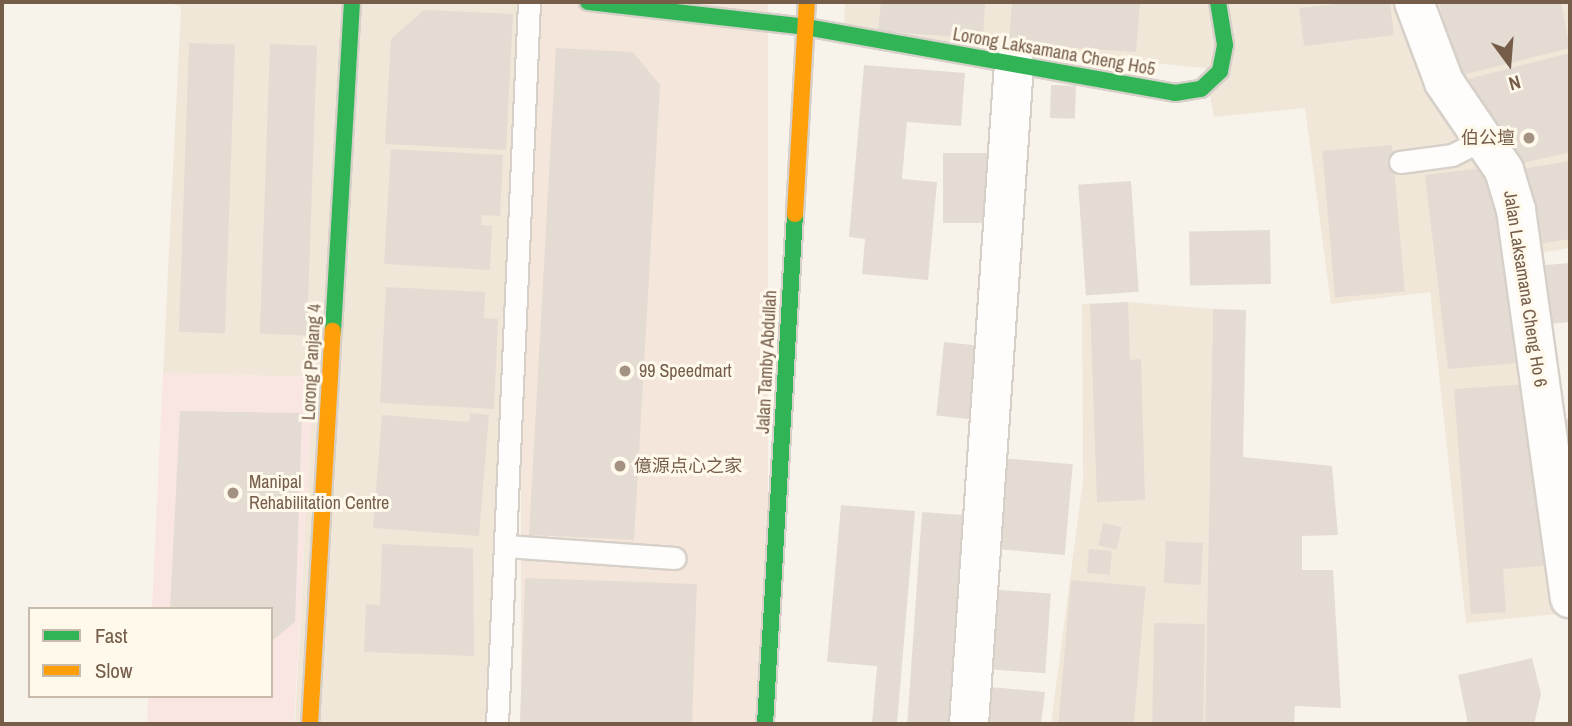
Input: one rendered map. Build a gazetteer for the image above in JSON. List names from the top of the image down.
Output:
{
  "streets": {
    "street": [
      "Lorong Laksamana Cheng Ho5",
      "Jalan Laksamana Cheng Ho 6",
      "Lorong Panjang 4",
      "Jalan Tamby Abdullah"
    ]
  },
  "crossings": [
    ["Lorong Laksamana Cheng Ho5", "Jalan Tamby Abdullah"]
  ],
  "places": [
    "伯公壇",
    "99 Speedmart",
    "億源点心之家",
    "Manipal Rehabilitation Centre"
  ],
  "legend": ["Fast", "Slow"],
  "north": "bottom"
}
